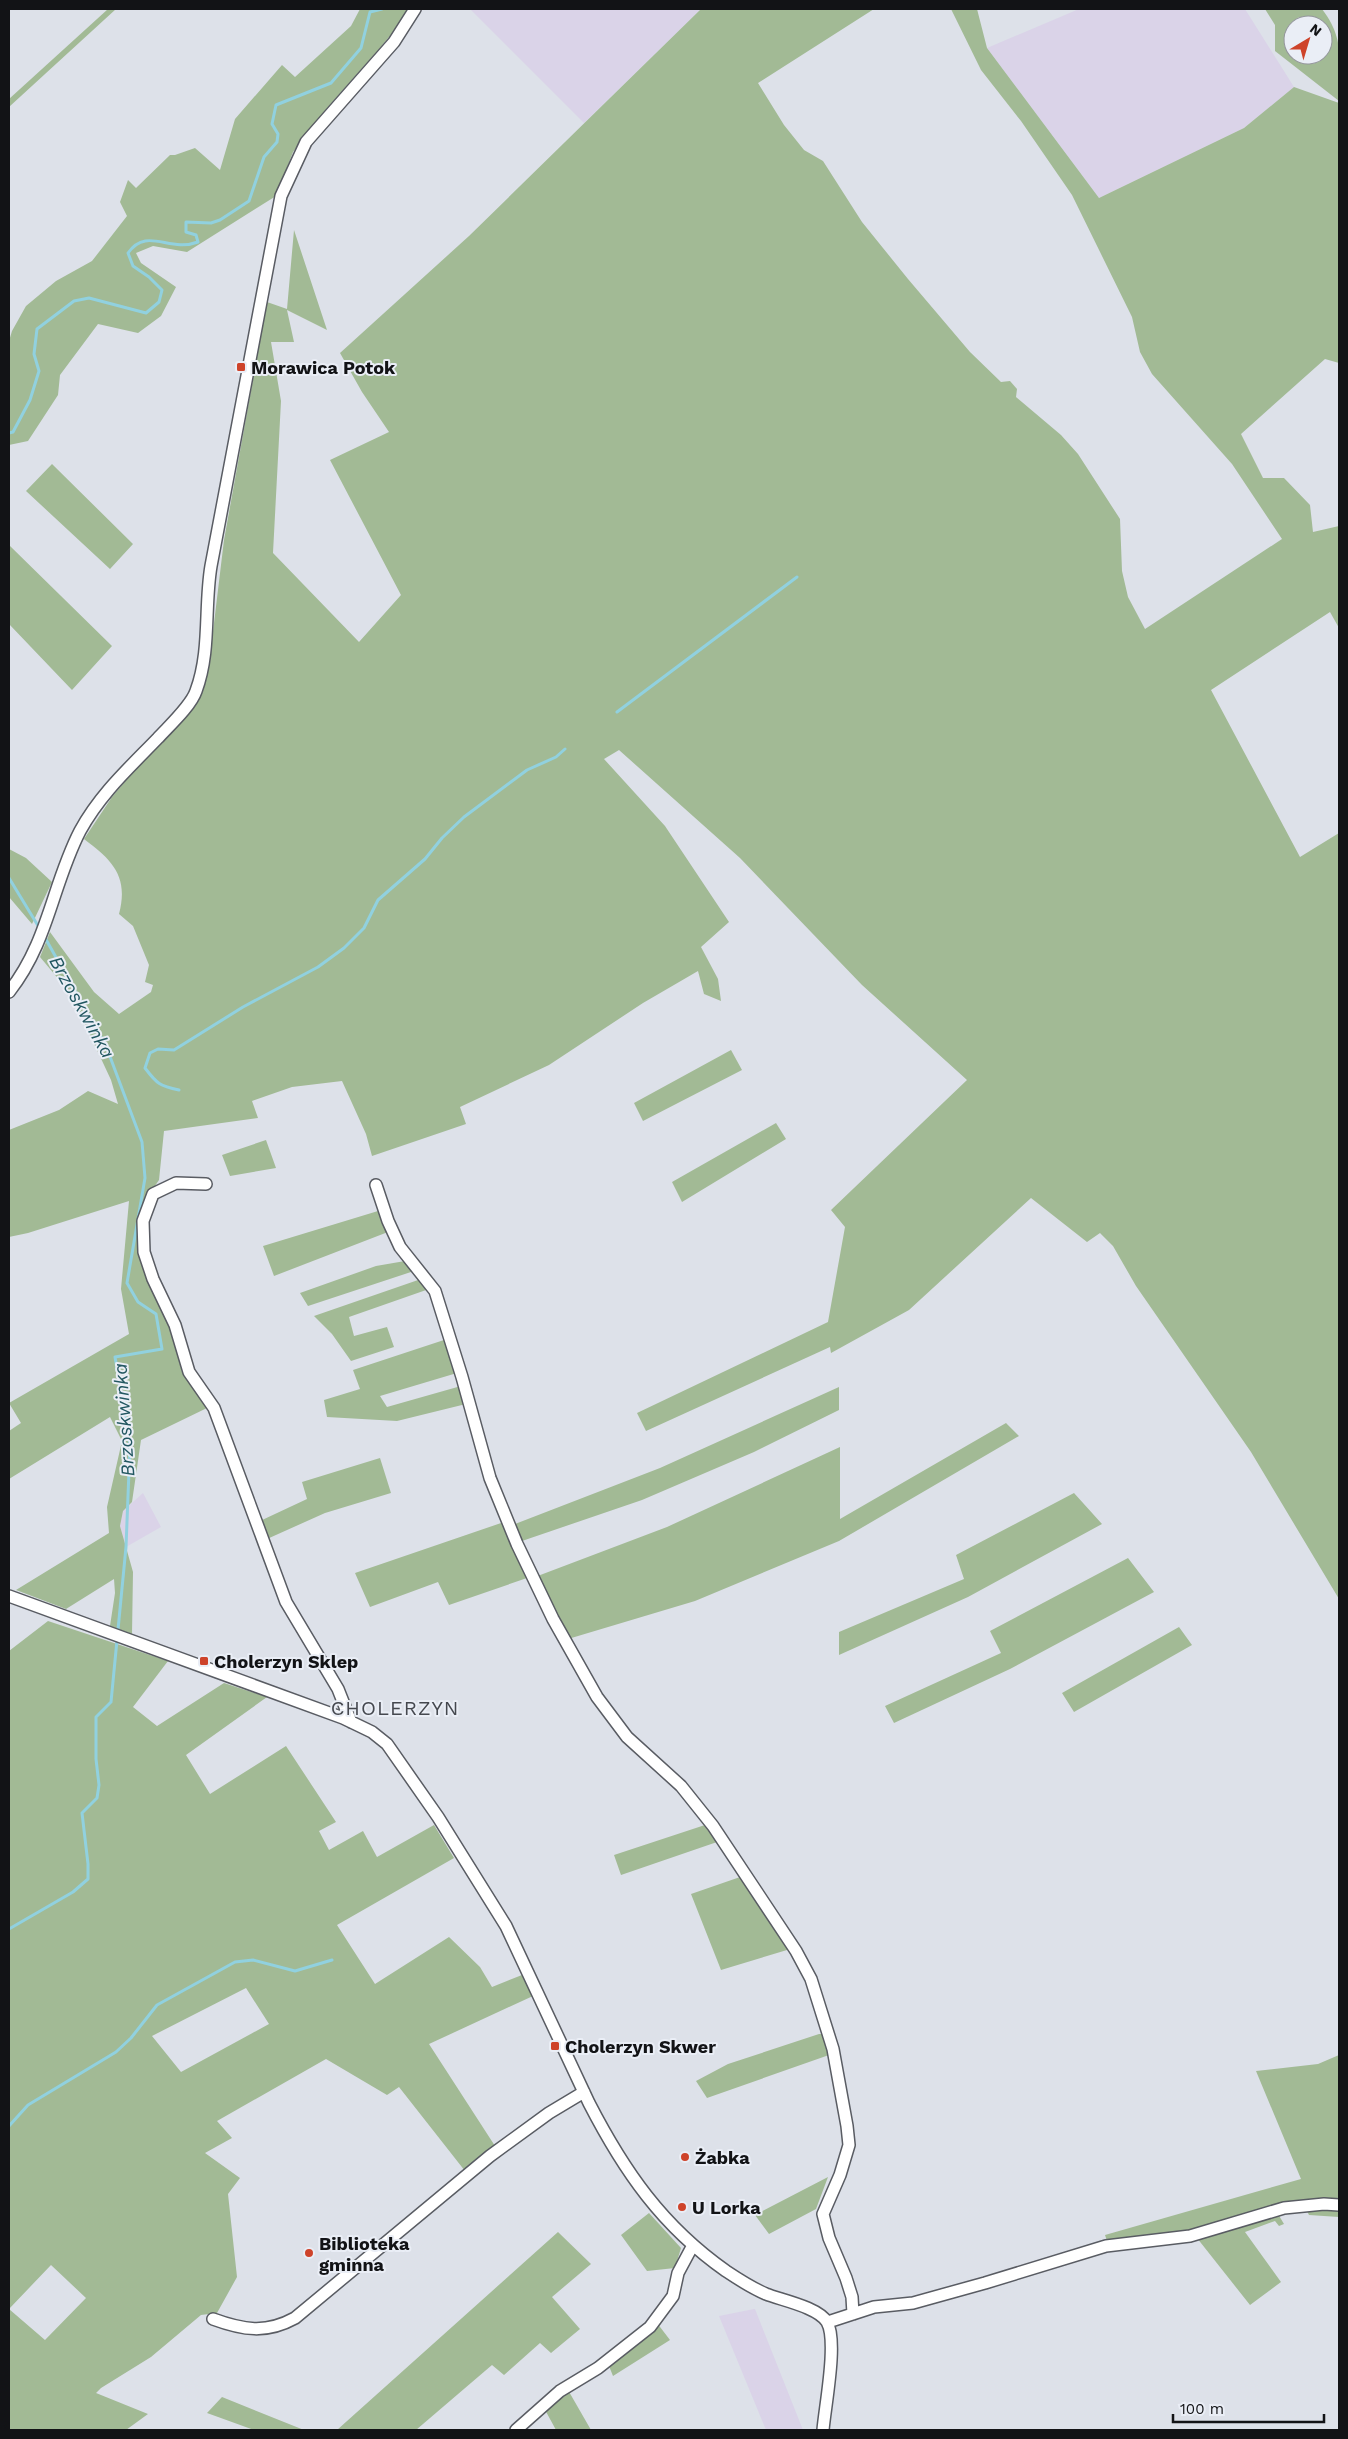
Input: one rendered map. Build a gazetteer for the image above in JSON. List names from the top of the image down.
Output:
{
  "districts": ["CHOLERZYN"],
  "water": ["Brzoskwinka"],
  "places": {
    "transit": ["Morawica Potok", "Cholerzyn Sklep", "Cholerzyn Skwer"],
    "other": ["Żabka", "U Lorka", "Biblioteka gminna"]
  },
  "scale_bar": "100 m",
  "north": "top right"
}
